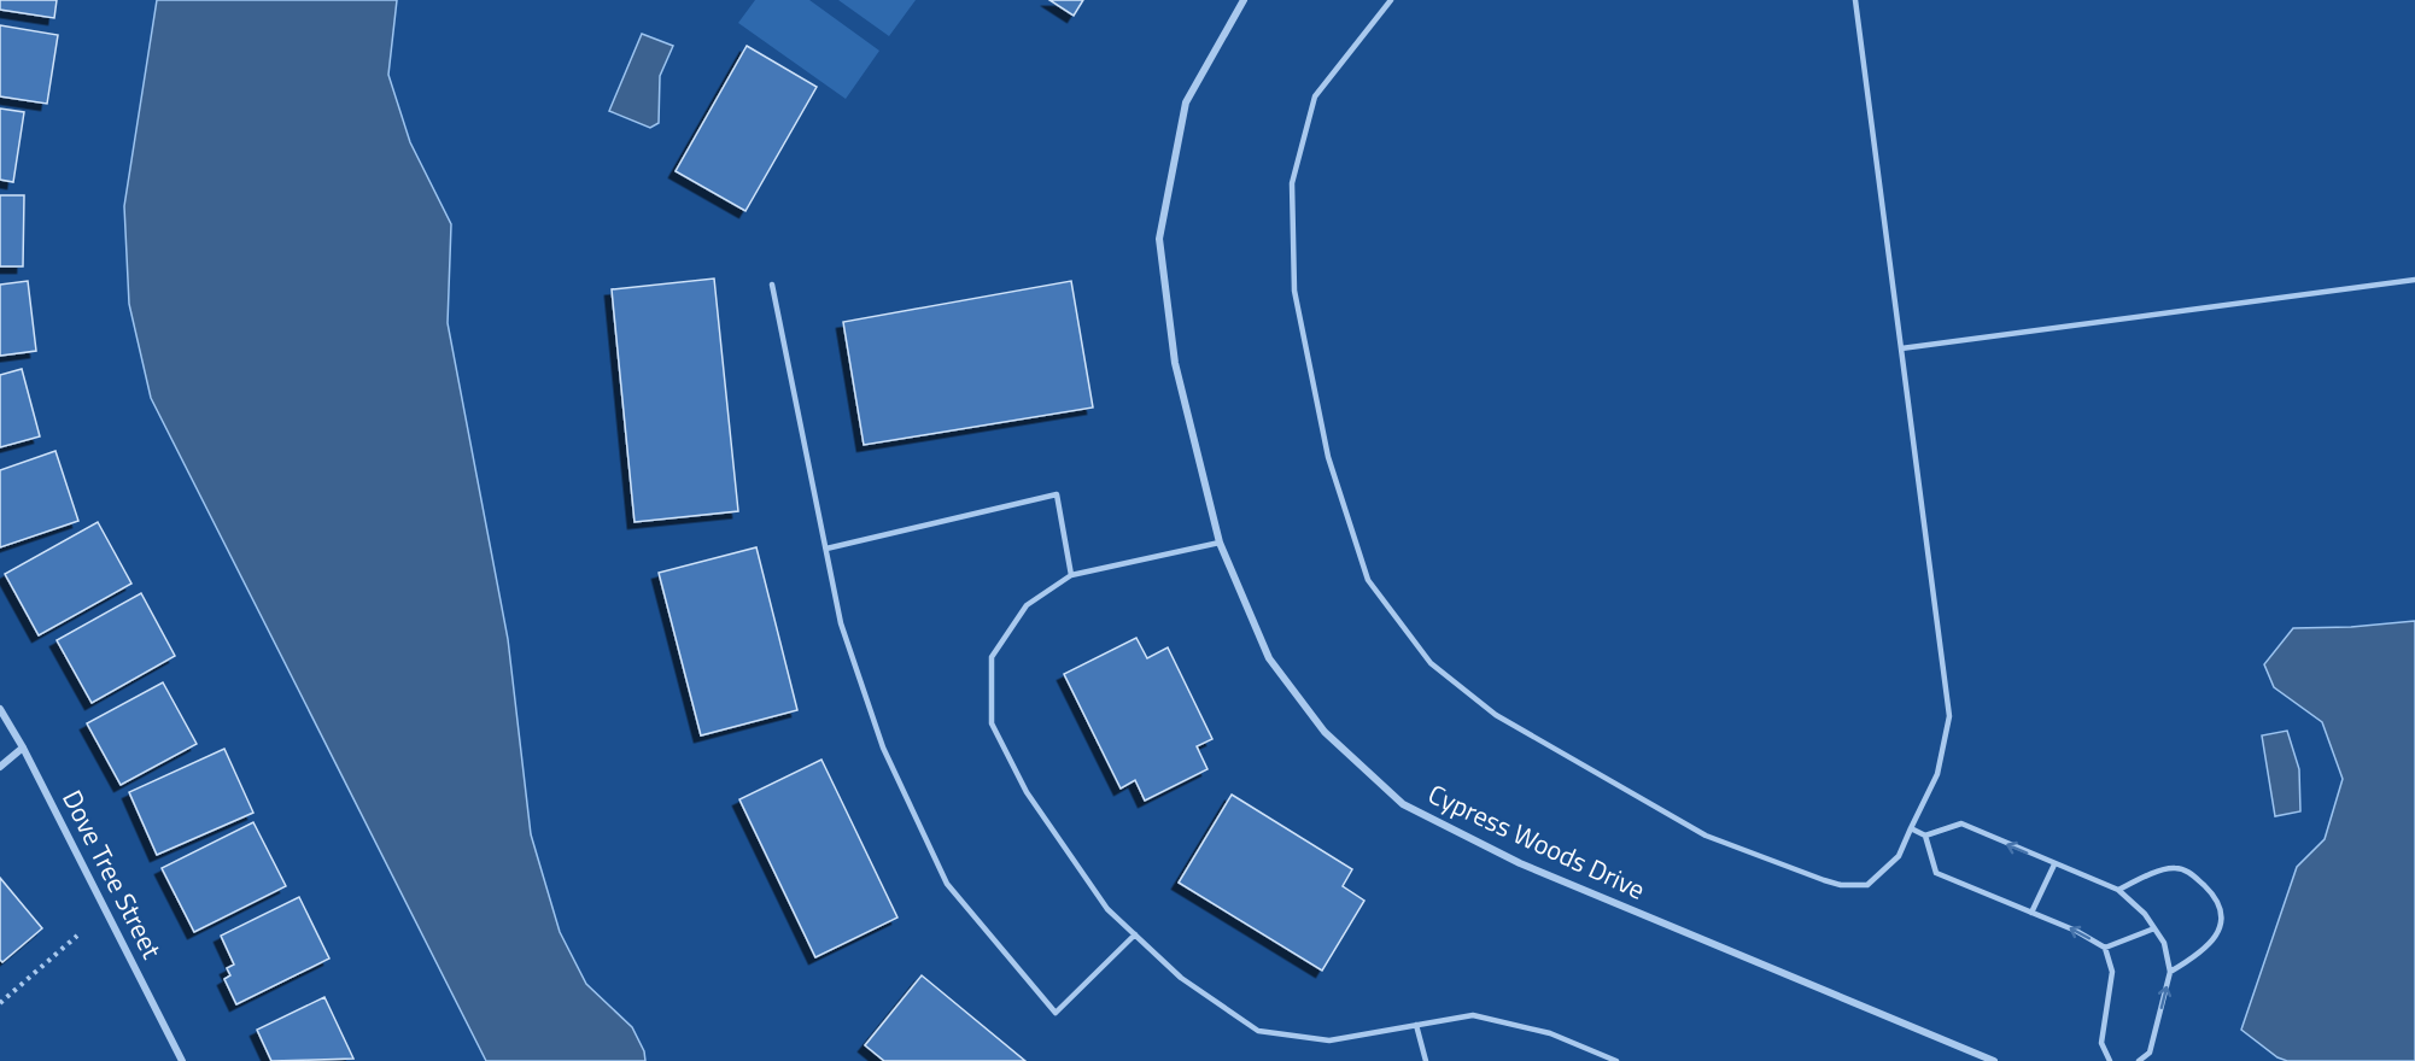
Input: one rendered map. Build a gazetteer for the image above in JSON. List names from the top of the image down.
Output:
{
  "streets": {
    "street": ["Cypress Woods Drive", "Dove Tree Street"]
  }
}
